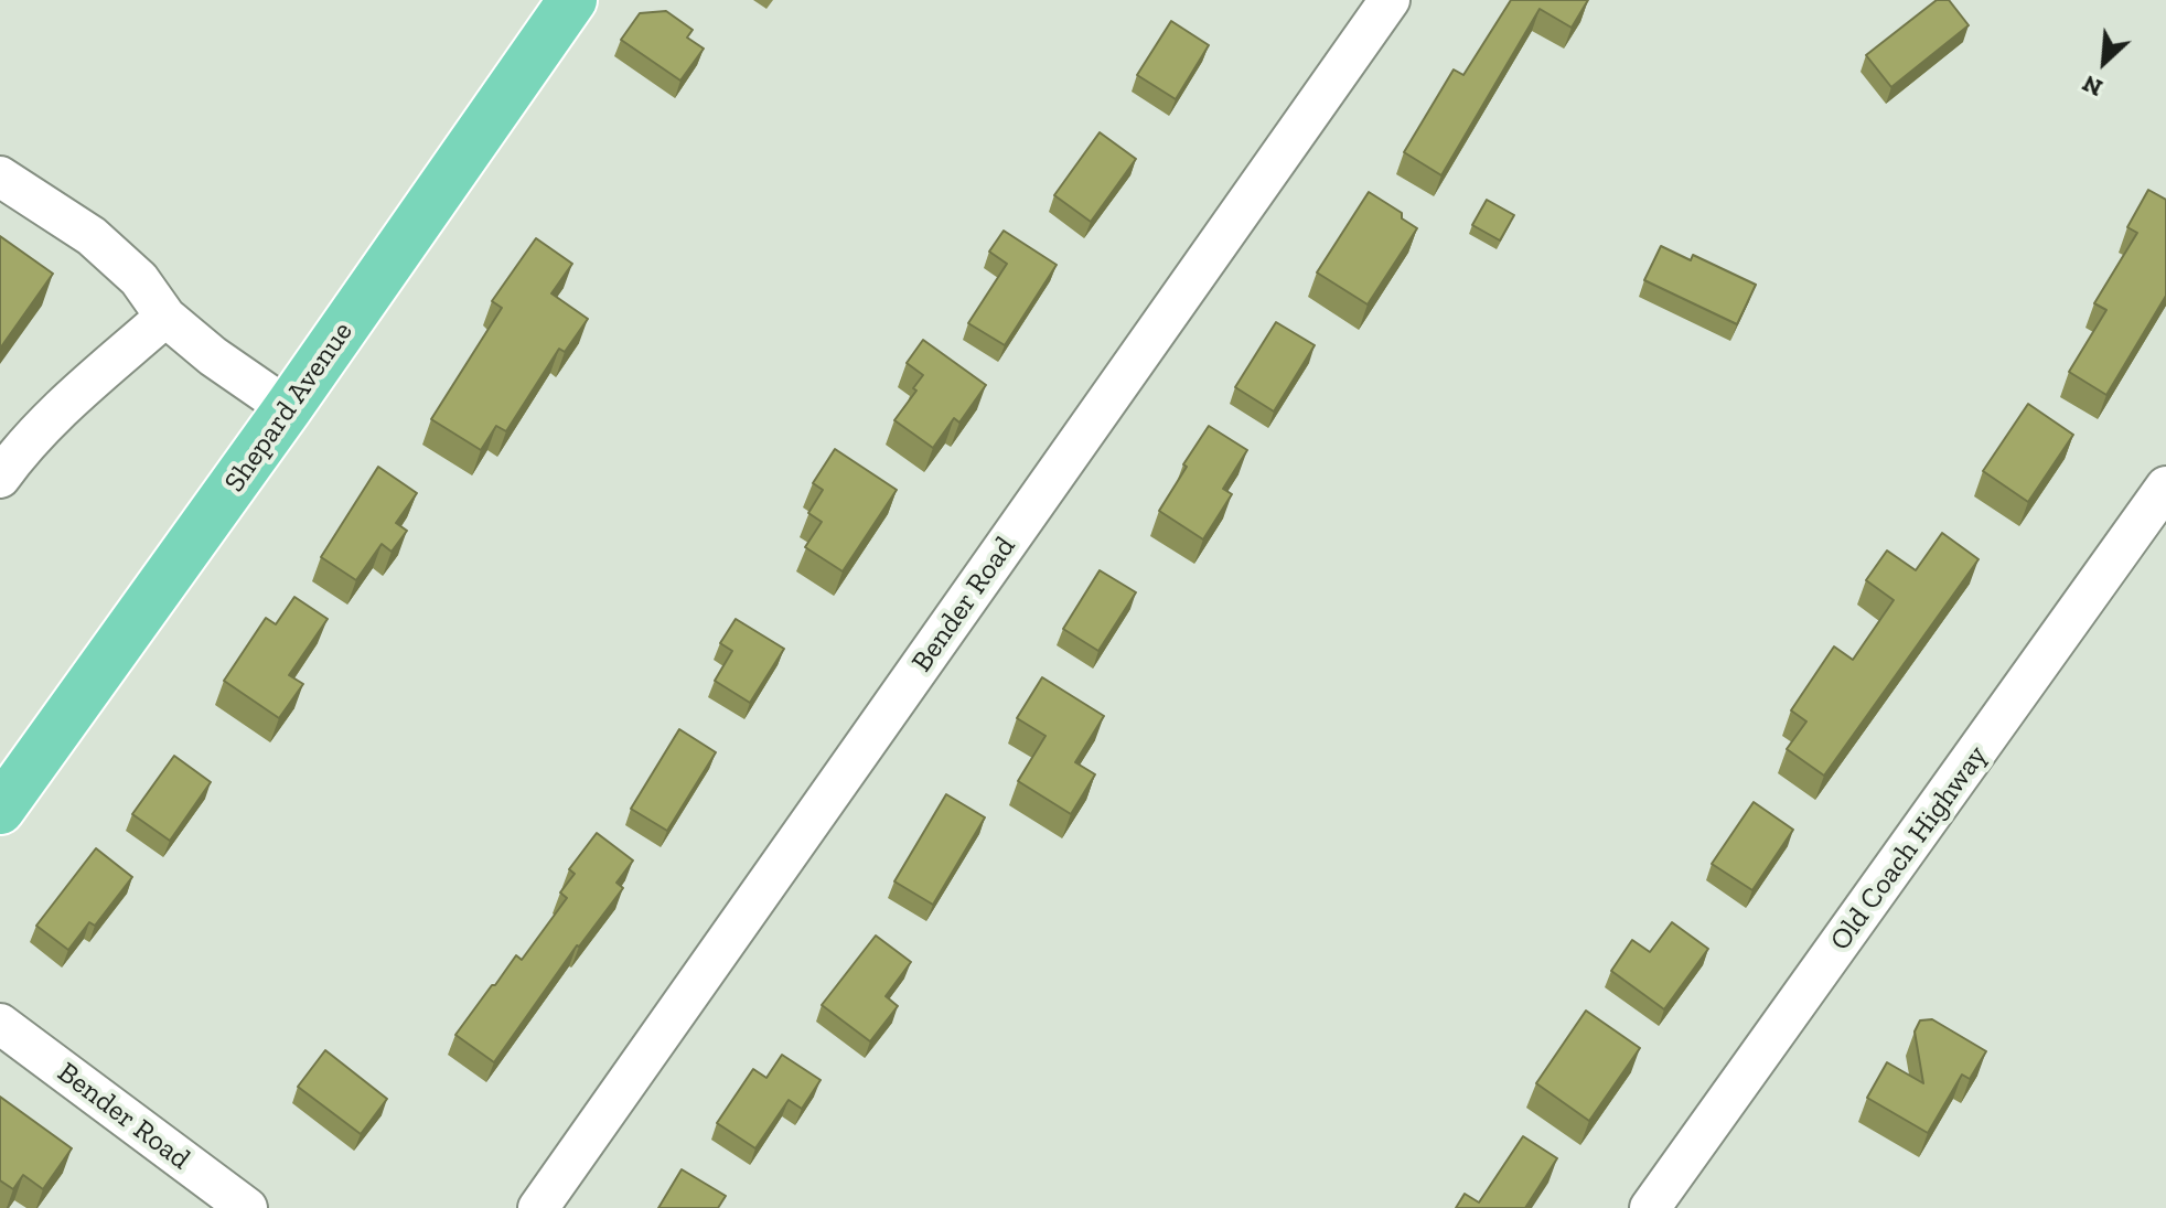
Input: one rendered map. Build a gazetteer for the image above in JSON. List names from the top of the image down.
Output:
{
  "streets": {
    "main road": ["Shepard Avenue"],
    "street": ["Bender Road", "Old Coach Highway"]
  },
  "north": "bottom left"
}
